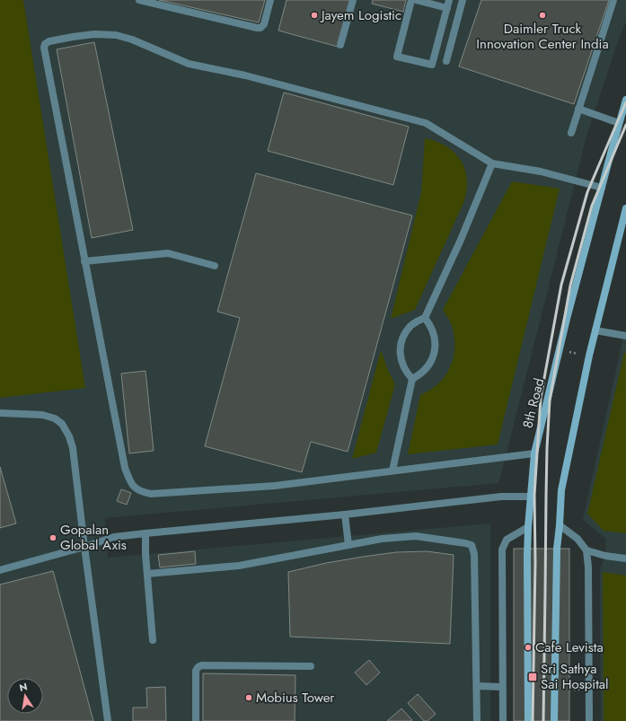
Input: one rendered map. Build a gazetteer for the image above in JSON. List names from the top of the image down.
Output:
{
  "streets": {
    "main road": ["8th Road"]
  },
  "places": {
    "other": [
      "Jayem Logistic",
      "Daimler Truck Innovation Center India",
      "Gopalan Global Axis",
      "Cafe Levista",
      "Mobius Tower"
    ],
    "transit": ["Sri Sathya Sai Hospital"]
  },
  "north": "top"
}
